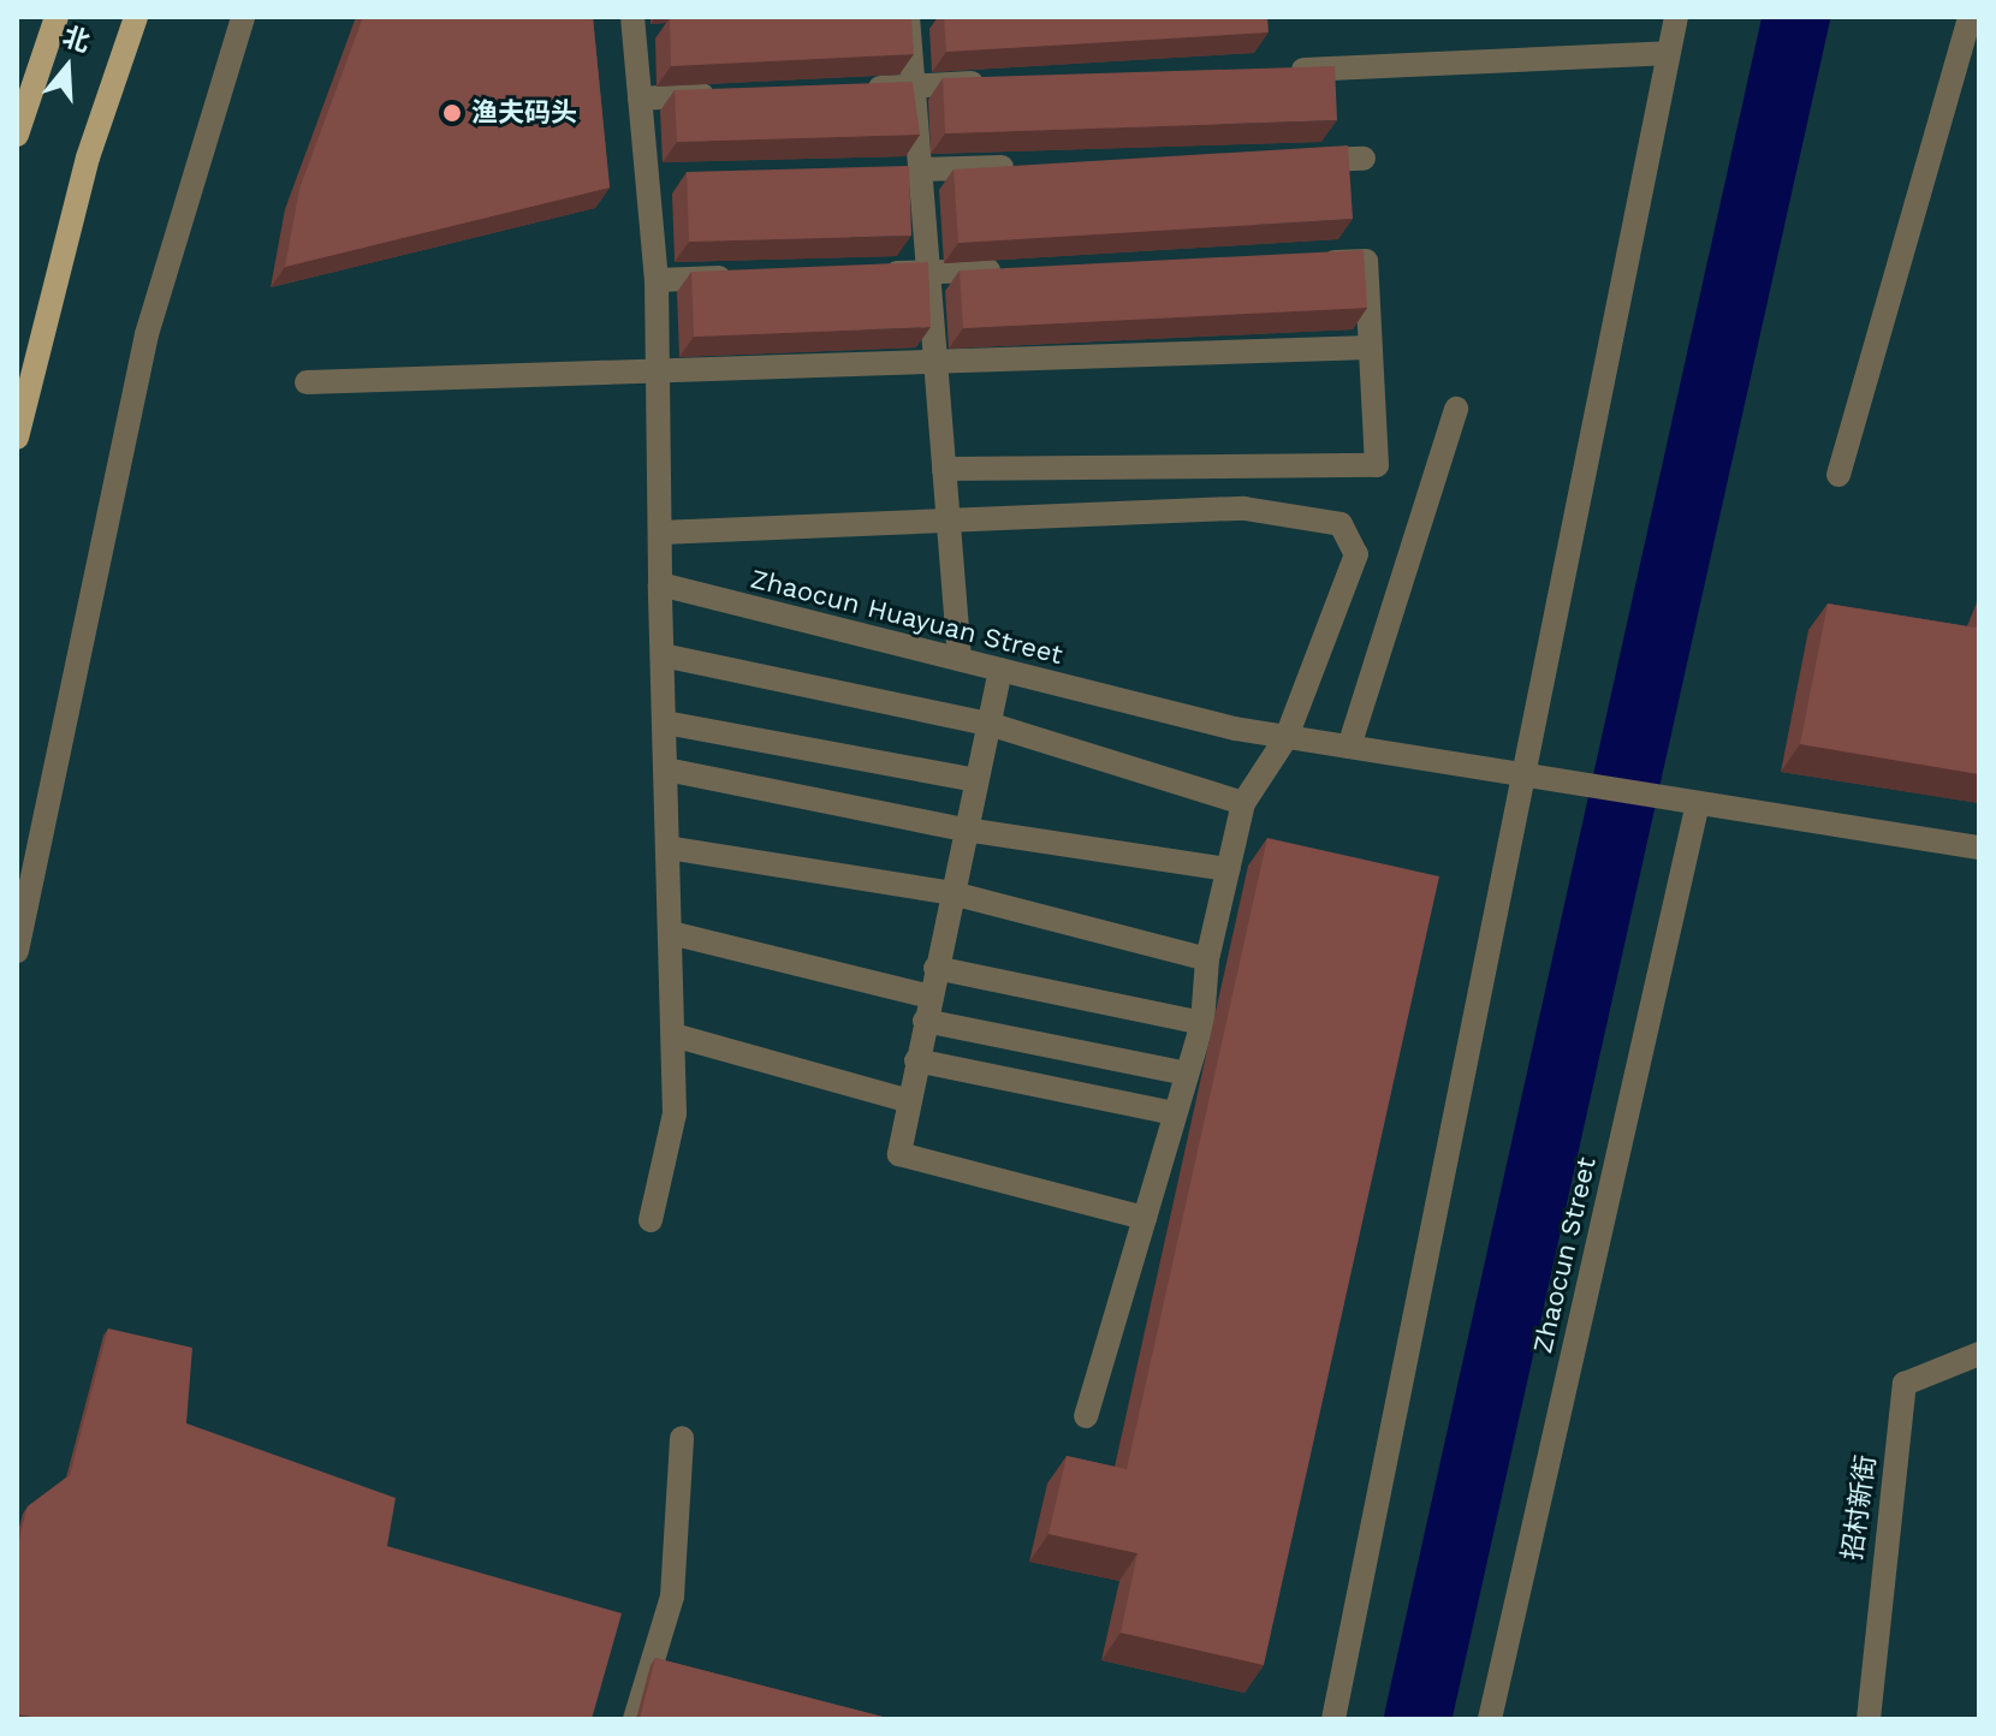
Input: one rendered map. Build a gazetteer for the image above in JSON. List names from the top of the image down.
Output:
{
  "streets": {
    "street": ["Zhaocun Huayuan Street", "Zhaocun Street", "招村新街"]
  },
  "crossings": [
    ["Zhaocun Huayuan Street", "Zhaocun Street"]
  ],
  "places": ["渔夫码头"],
  "north": "top"
}
